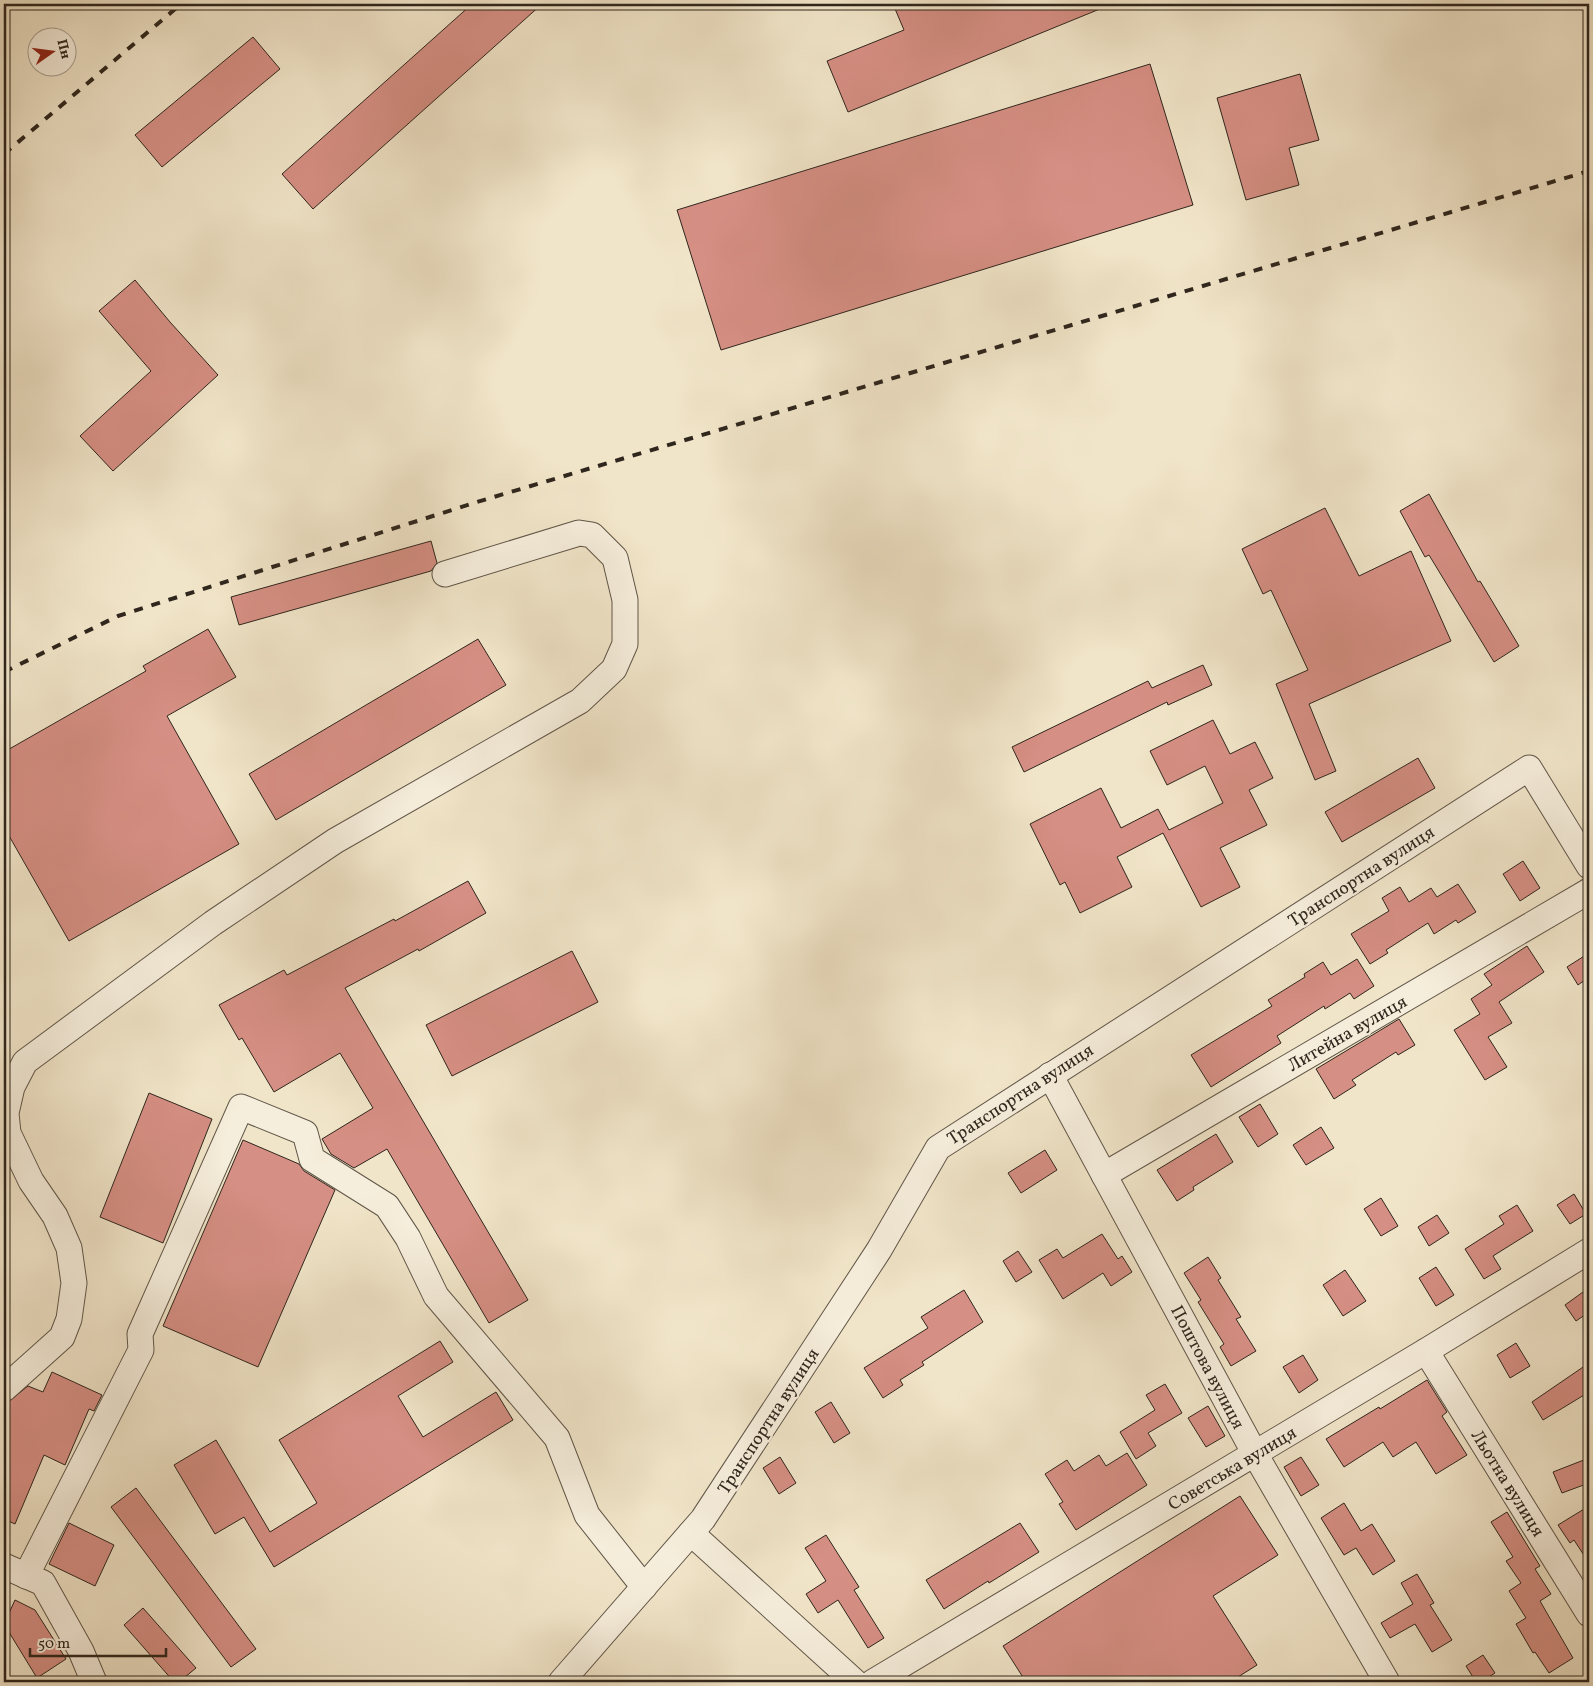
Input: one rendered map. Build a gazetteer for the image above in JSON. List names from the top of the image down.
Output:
{
  "streets": {
    "street": [
      "Транспортна вулиця",
      "Литейна вулиця",
      "Поштова вулиця",
      "Советська вулиця",
      "Льотна вулиця"
    ]
  },
  "crossings": [
    ["Транспортна вулиця", "Поштова вулиця"],
    ["Литейна вулиця", "Поштова вулиця"],
    ["Поштова вулиця", "Советська вулиця"],
    ["Советська вулиця", "Льотна вулиця"]
  ],
  "scale_bar": "50 m",
  "north": "right"
}
